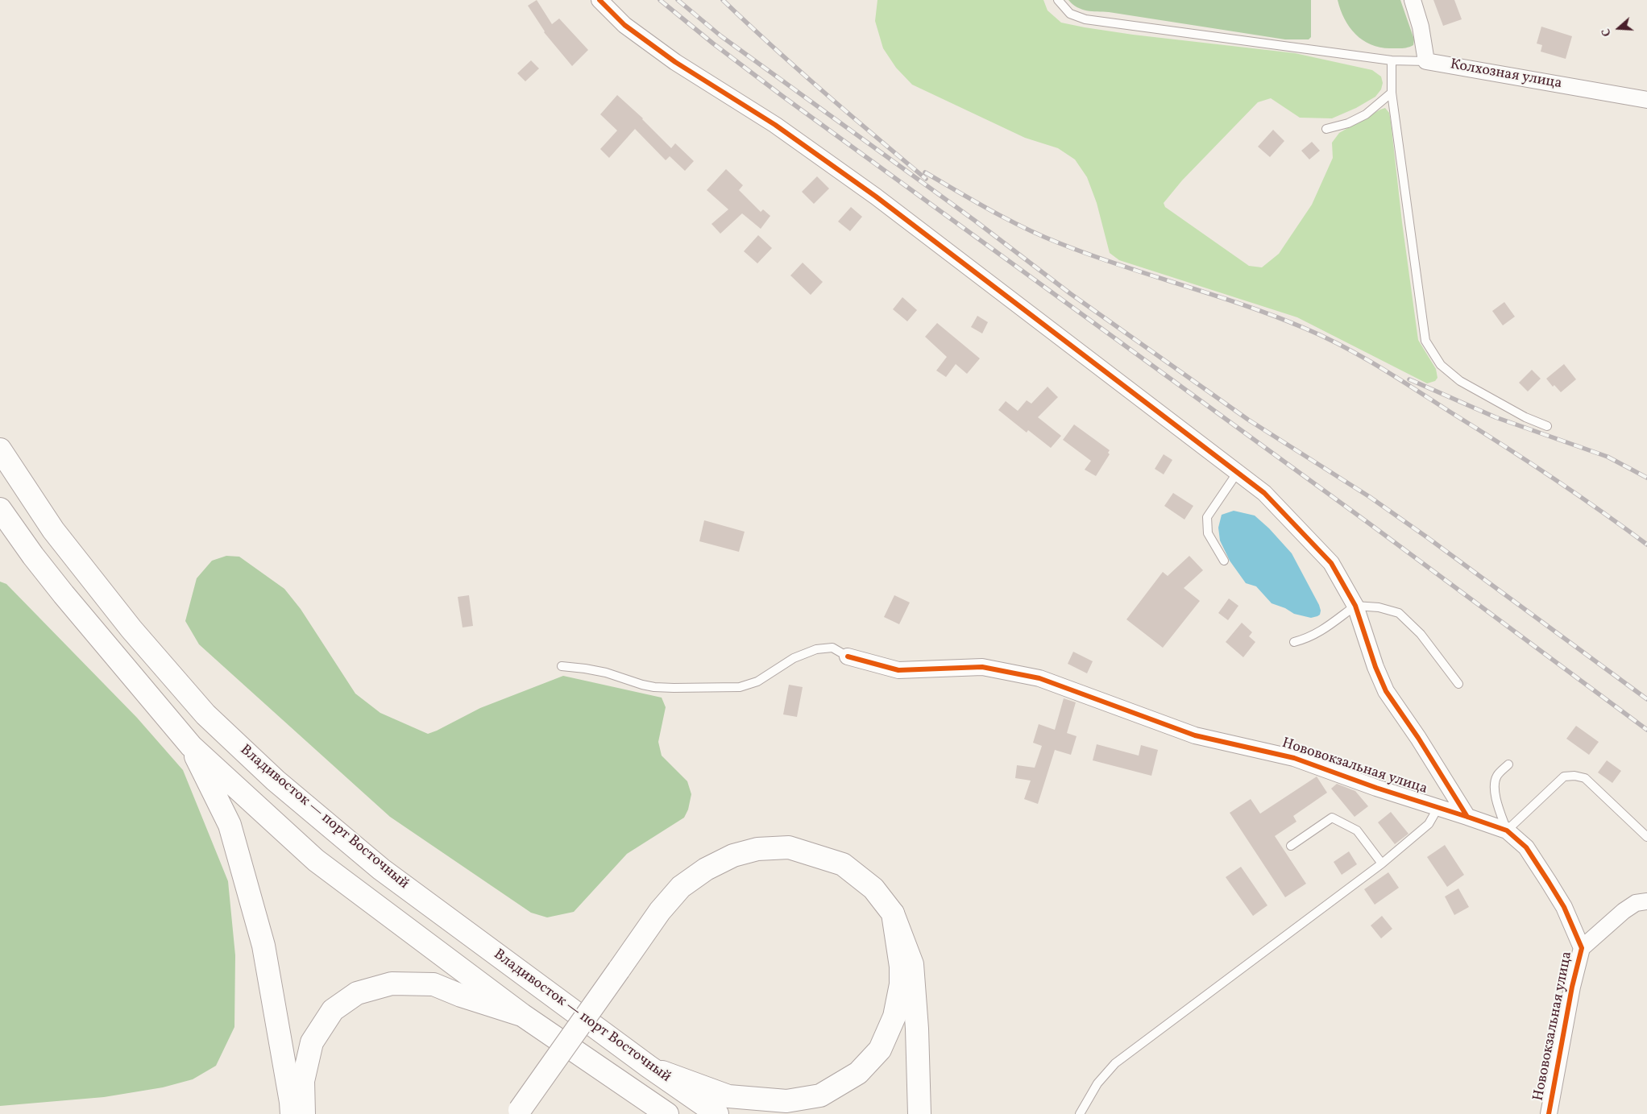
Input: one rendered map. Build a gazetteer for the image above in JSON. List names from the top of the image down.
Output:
{
  "streets": {
    "main road": ["Владивосток — порт Восточный"],
    "street": ["Колхозная улица", "Нововокзальная улица"]
  },
  "north": "left"
}
